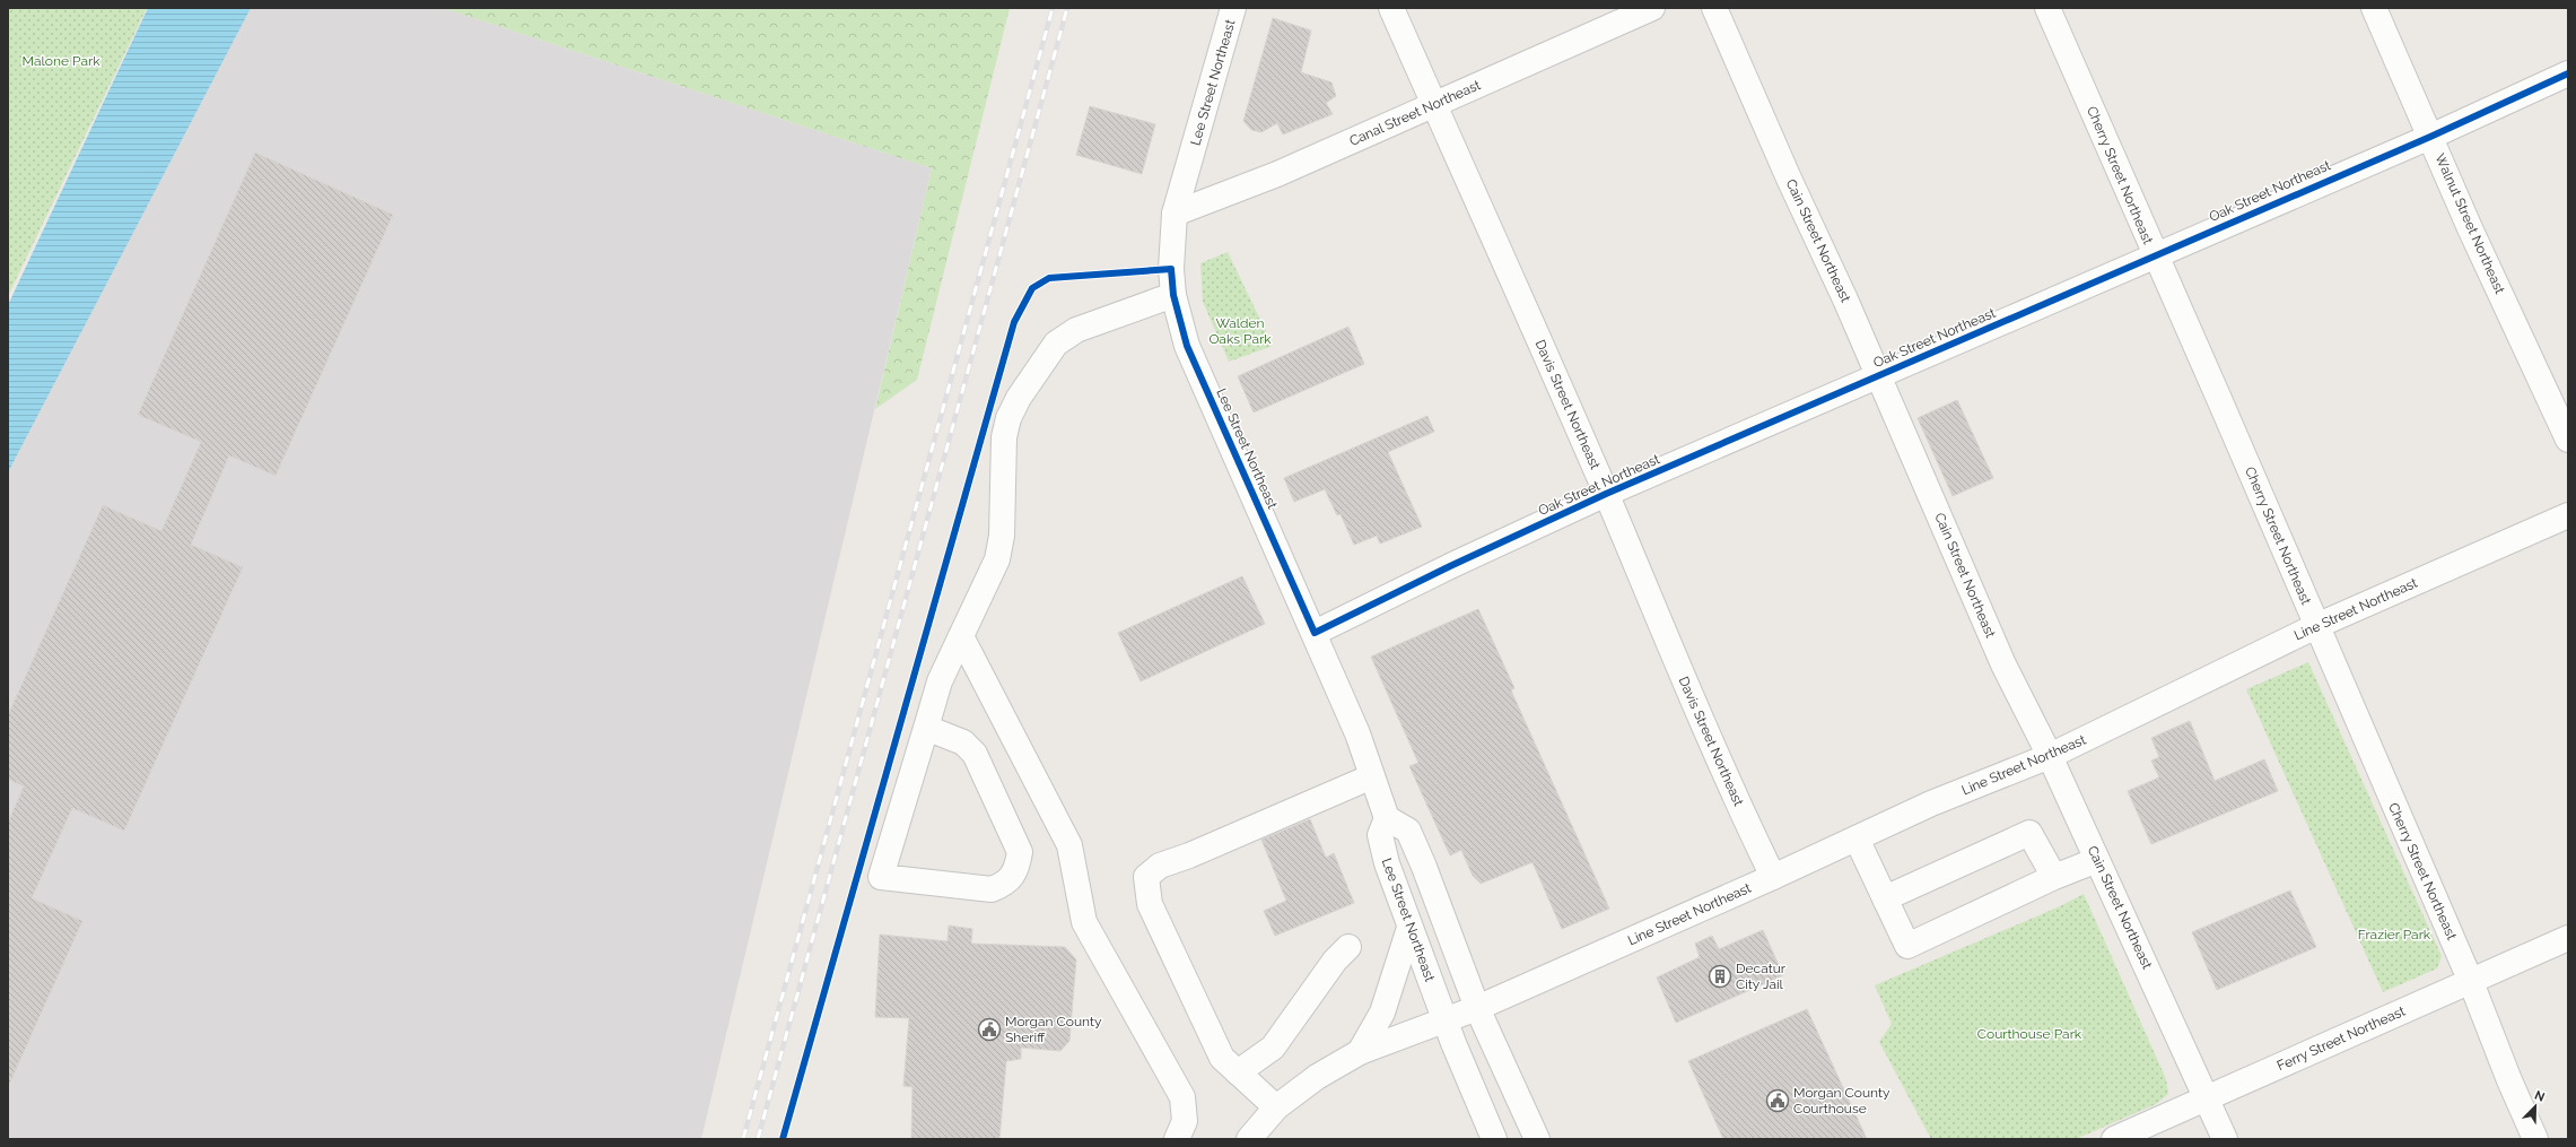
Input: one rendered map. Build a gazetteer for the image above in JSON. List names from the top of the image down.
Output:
{
  "streets": {
    "street": [
      "Lee Street Northeast",
      "Canal Street Northeast",
      "Cherry Street Northeast",
      "Oak Street Northeast",
      "Walnut Street Northeast",
      "Cain Street Northeast",
      "Davis Street Northeast",
      "Line Street Northeast",
      "Ferry Street Northeast"
    ]
  },
  "crossings": [
    ["Lee Street Northeast", "Canal Street Northeast"],
    ["Lee Street Northeast", "Oak Street Northeast"],
    ["Canal Street Northeast", "Davis Street Northeast"],
    ["Cherry Street Northeast", "Oak Street Northeast"],
    ["Cherry Street Northeast", "Line Street Northeast"],
    ["Cherry Street Northeast", "Ferry Street Northeast"],
    ["Oak Street Northeast", "Walnut Street Northeast"],
    ["Oak Street Northeast", "Cain Street Northeast"],
    ["Oak Street Northeast", "Davis Street Northeast"],
    ["Cain Street Northeast", "Line Street Northeast"],
    ["Cain Street Northeast", "Ferry Street Northeast"],
    ["Davis Street Northeast", "Line Street Northeast"]
  ],
  "parks": [
    "Malone Park",
    "Walden Oaks Park",
    "Frazier Park",
    "Courthouse Park"
  ],
  "places": {
    "building": ["Decatur City Jail"],
    "public building": ["Morgan County Sheriff", "Morgan County Courthouse"]
  },
  "north": "top right"
}
